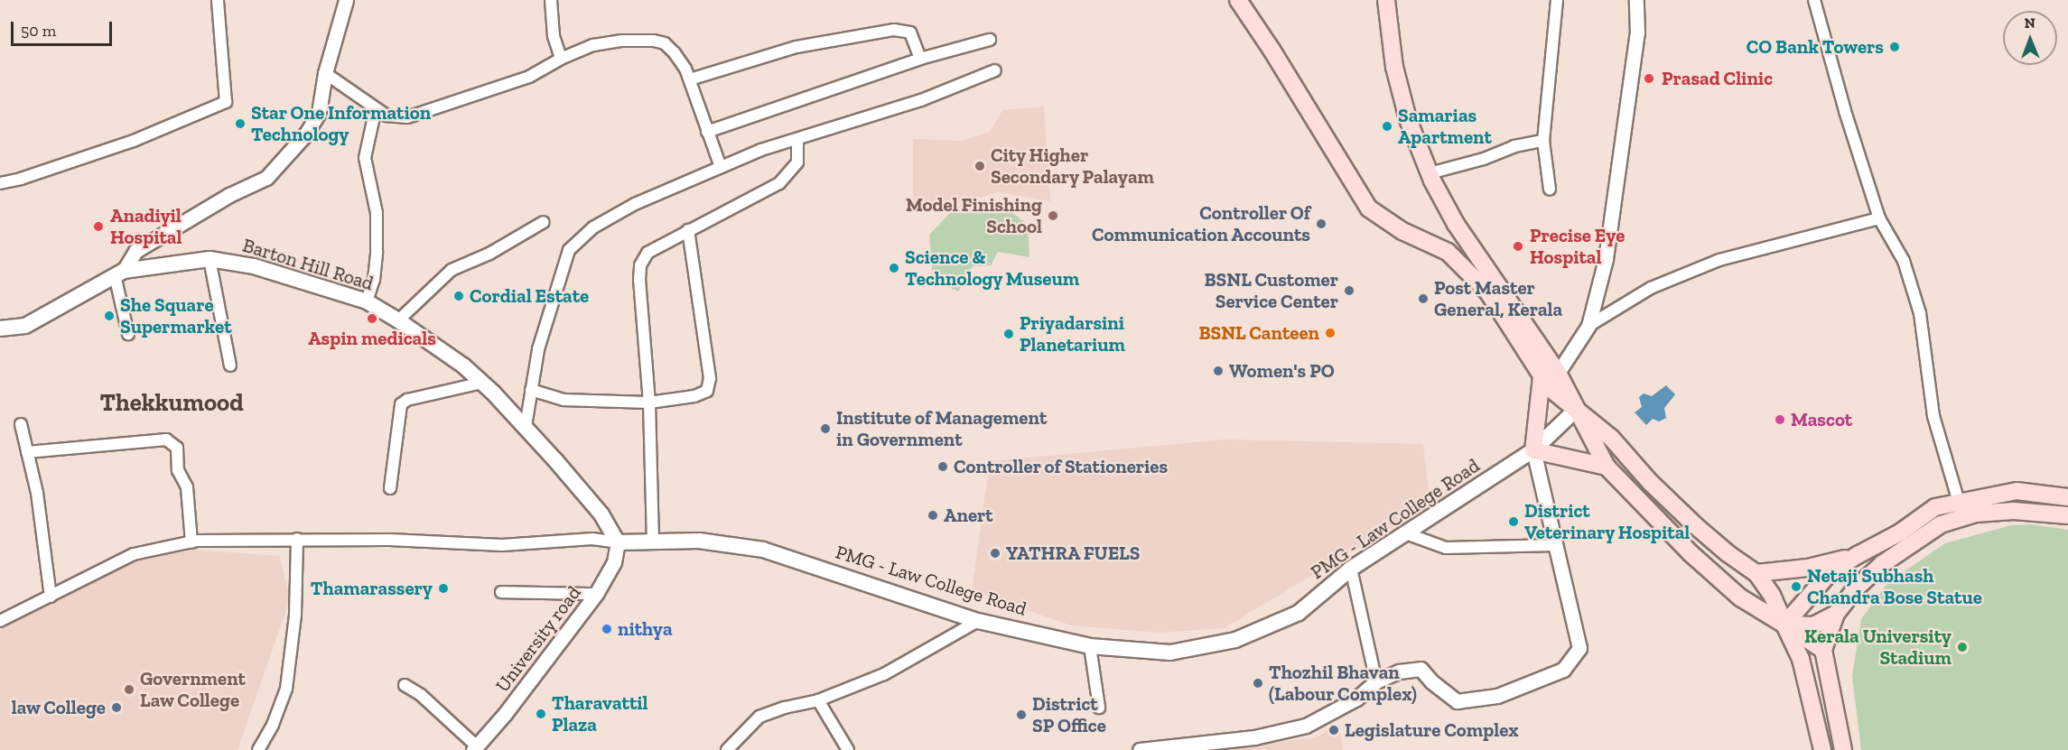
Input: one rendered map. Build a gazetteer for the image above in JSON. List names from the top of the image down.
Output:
{
  "streets": {
    "main road": ["Barton Hill Road", "PMG - Law College Road"],
    "street": ["University road"]
  },
  "crossings": [
    ["Barton Hill Road", "PMG - Law College Road"],
    ["Barton Hill Road", "University road"],
    ["PMG - Law College Road", "University road"]
  ],
  "districts": ["Thekkumood"],
  "places": [
    "CO Bank Towers",
    "Prasad Clinic",
    "Star One Information Technology",
    "Samarias Apartment",
    "City Higher Secondary Palayam",
    "Model Finishing School",
    "Controller Of Communication Accounts",
    "Anadiyil Hospital",
    "Precise Eye Hospital",
    "Science & Technology Museum",
    "BSNL Customer Service Center",
    "Cordial Estate",
    "Post Master General, Kerala",
    "She Square Supermarket",
    "Aspin medicals",
    "BSNL Canteen",
    "Priyadarsini Planetarium",
    "Women's PO",
    "Mascot",
    "Institute of Management in Government",
    "Controller of Stationeries",
    "Anert",
    "District Veterinary Hospital",
    "YATHRA FUELS",
    "Netaji Subhash Chandra Bose Statue",
    "Thamarassery",
    "nithya",
    "Kerala University Stadium",
    "Thozhil Bhavan (Labour Complex)",
    "Government Law College",
    "law College",
    "Tharavattil Plaza",
    "District SP Office",
    "Legislature Complex"
  ],
  "scale_bar": "50 m",
  "north": "top"
}
